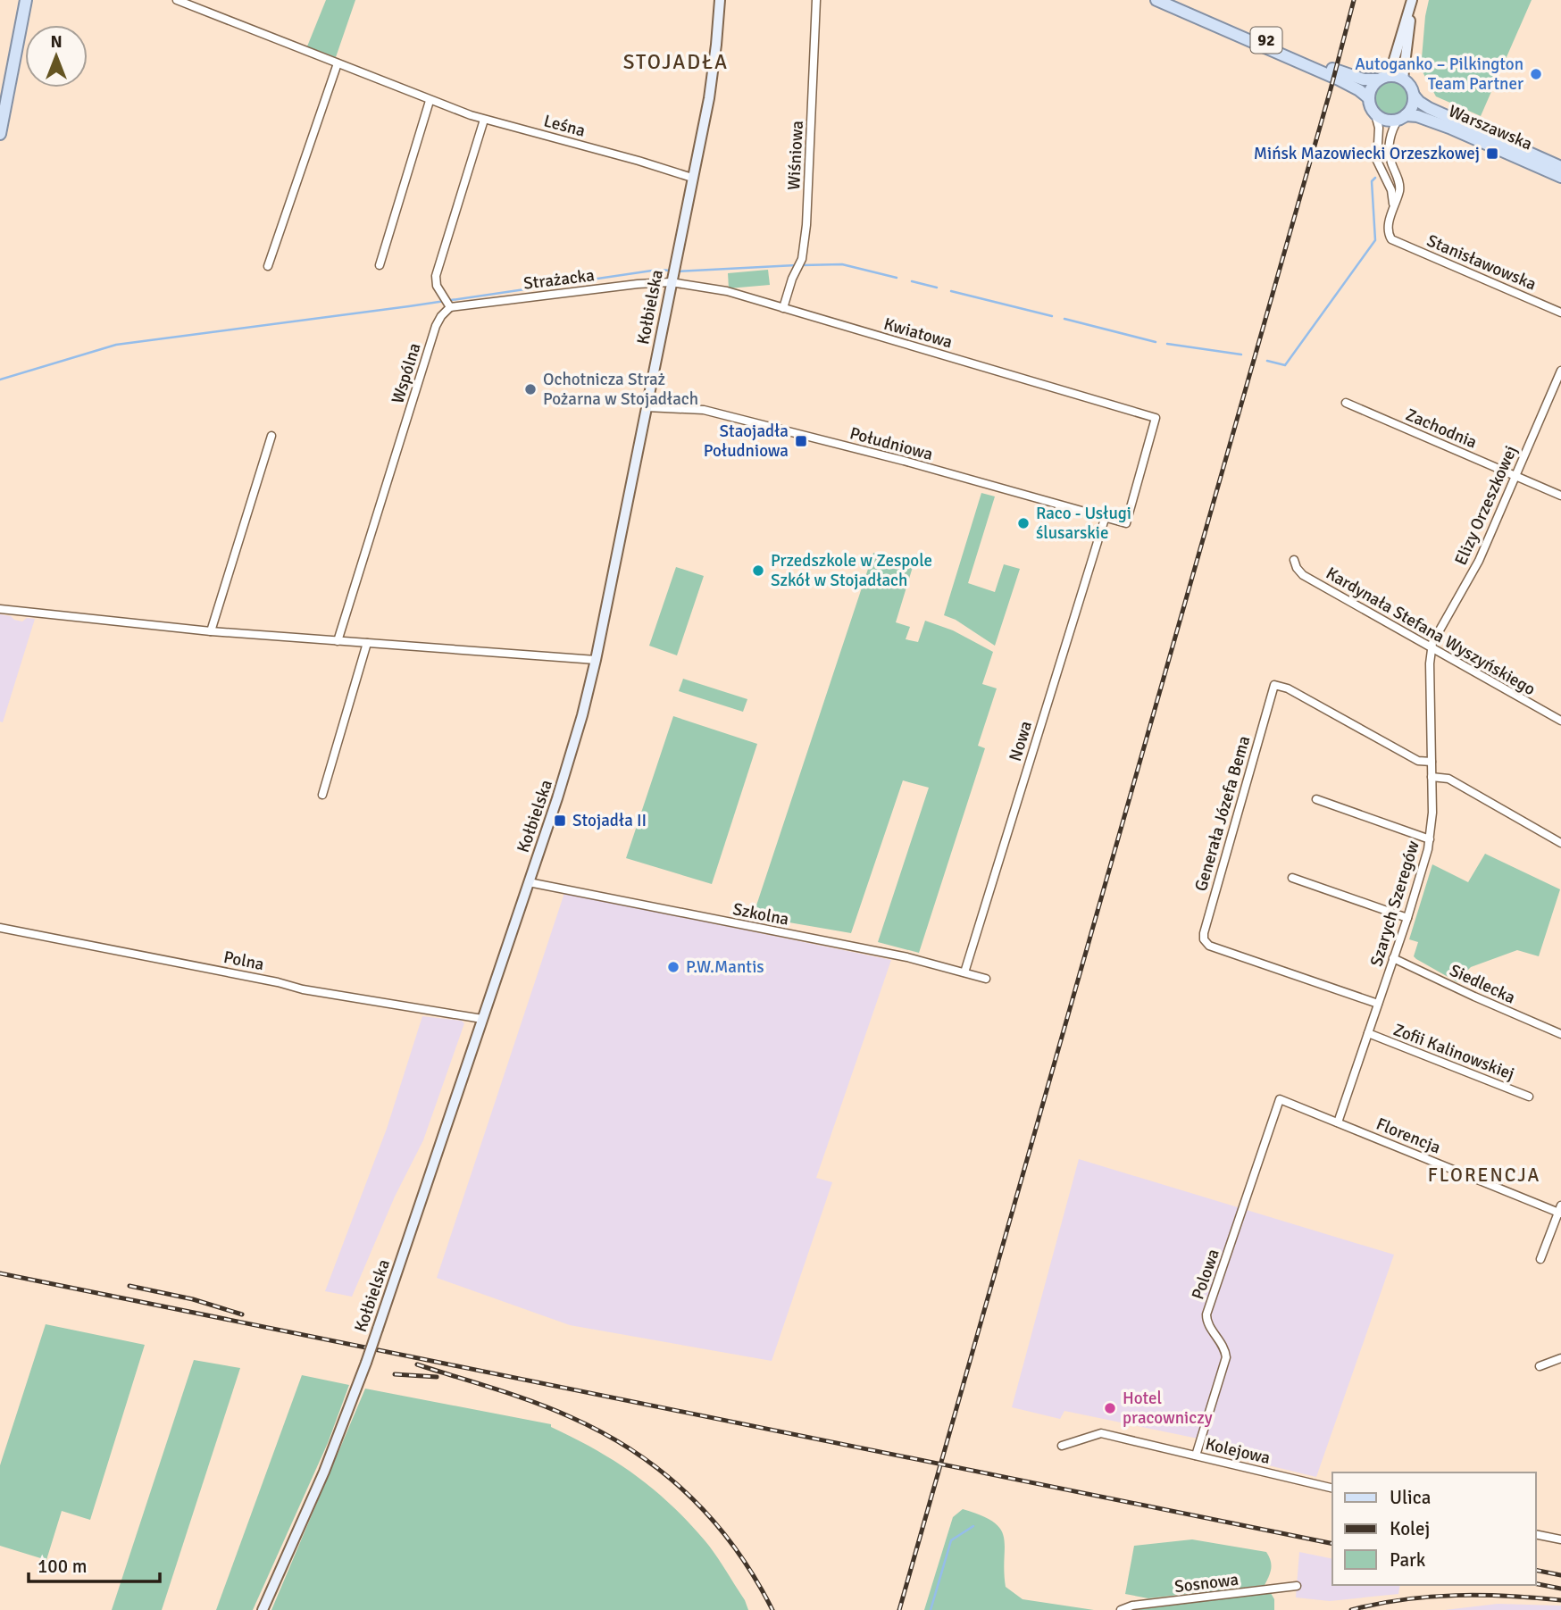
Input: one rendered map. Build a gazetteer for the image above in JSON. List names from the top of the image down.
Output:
{
  "streets": {
    "main road": ["92", "Warszawska"],
    "street": [
      "Leśna",
      "Wiśniowa",
      "Stanisławowska",
      "Strażacka",
      "Kołbielska",
      "Kwiatowa",
      "Wspólna",
      "Zachodnia",
      "Południowa",
      "Elizy Orzeszkowej",
      "Kardynała Stefana Wyszyńskiego",
      "Nowa",
      "Generała Józefa Bema",
      "Szarych Szeregów",
      "Szkolna",
      "Polna",
      "Siedlecka",
      "Zofii Kalinowskiej",
      "Florencja",
      "Polowa",
      "Kolejowa",
      "Sosnowa"
    ]
  },
  "crossings": [
    ["92", "Warszawska"],
    ["Leśna", "Kołbielska"],
    ["Wiśniowa", "Kwiatowa"],
    ["Strażacka", "Kołbielska"],
    ["Strażacka", "Kwiatowa"],
    ["Strażacka", "Wspólna"],
    ["Kołbielska", "Kwiatowa"],
    ["Kołbielska", "Południowa"],
    ["Kołbielska", "Szkolna"],
    ["Kołbielska", "Polna"],
    ["Kwiatowa", "Południowa"],
    ["Zachodnia", "Elizy Orzeszkowej"],
    ["Południowa", "Nowa"],
    ["Elizy Orzeszkowej", "Kardynała Stefana Wyszyńskiego"],
    ["Elizy Orzeszkowej", "Szarych Szeregów"],
    ["Kardynała Stefana Wyszyńskiego", "Szarych Szeregów"],
    ["Nowa", "Szkolna"],
    ["Generała Józefa Bema", "Szarych Szeregów"],
    ["Szarych Szeregów", "Siedlecka"],
    ["Szarych Szeregów", "Zofii Kalinowskiej"],
    ["Szarych Szeregów", "Florencja"],
    ["Florencja", "Polowa"],
    ["Polowa", "Kolejowa"]
  ],
  "districts": ["STOJADŁA", "FLORENCJA"],
  "places": {
    "other": [
      "Autoganko – Pilkington Team Partner",
      "Ochotnicza Straż Pożarna w Stojadłach",
      "Raco - Usługi ślusarskie",
      "Przedszkole w Zespole Szkół w Stojadłach",
      "P.W.Mantis",
      "Hotel pracowniczy"
    ],
    "transit": ["Mińsk Mazowiecki Orzeszkowej", "Staojadła Południowa", "Stojadła II"]
  },
  "legend": ["Ulica", "Kolej", "Park"],
  "scale_bar": "100 m",
  "north": "top"
}
